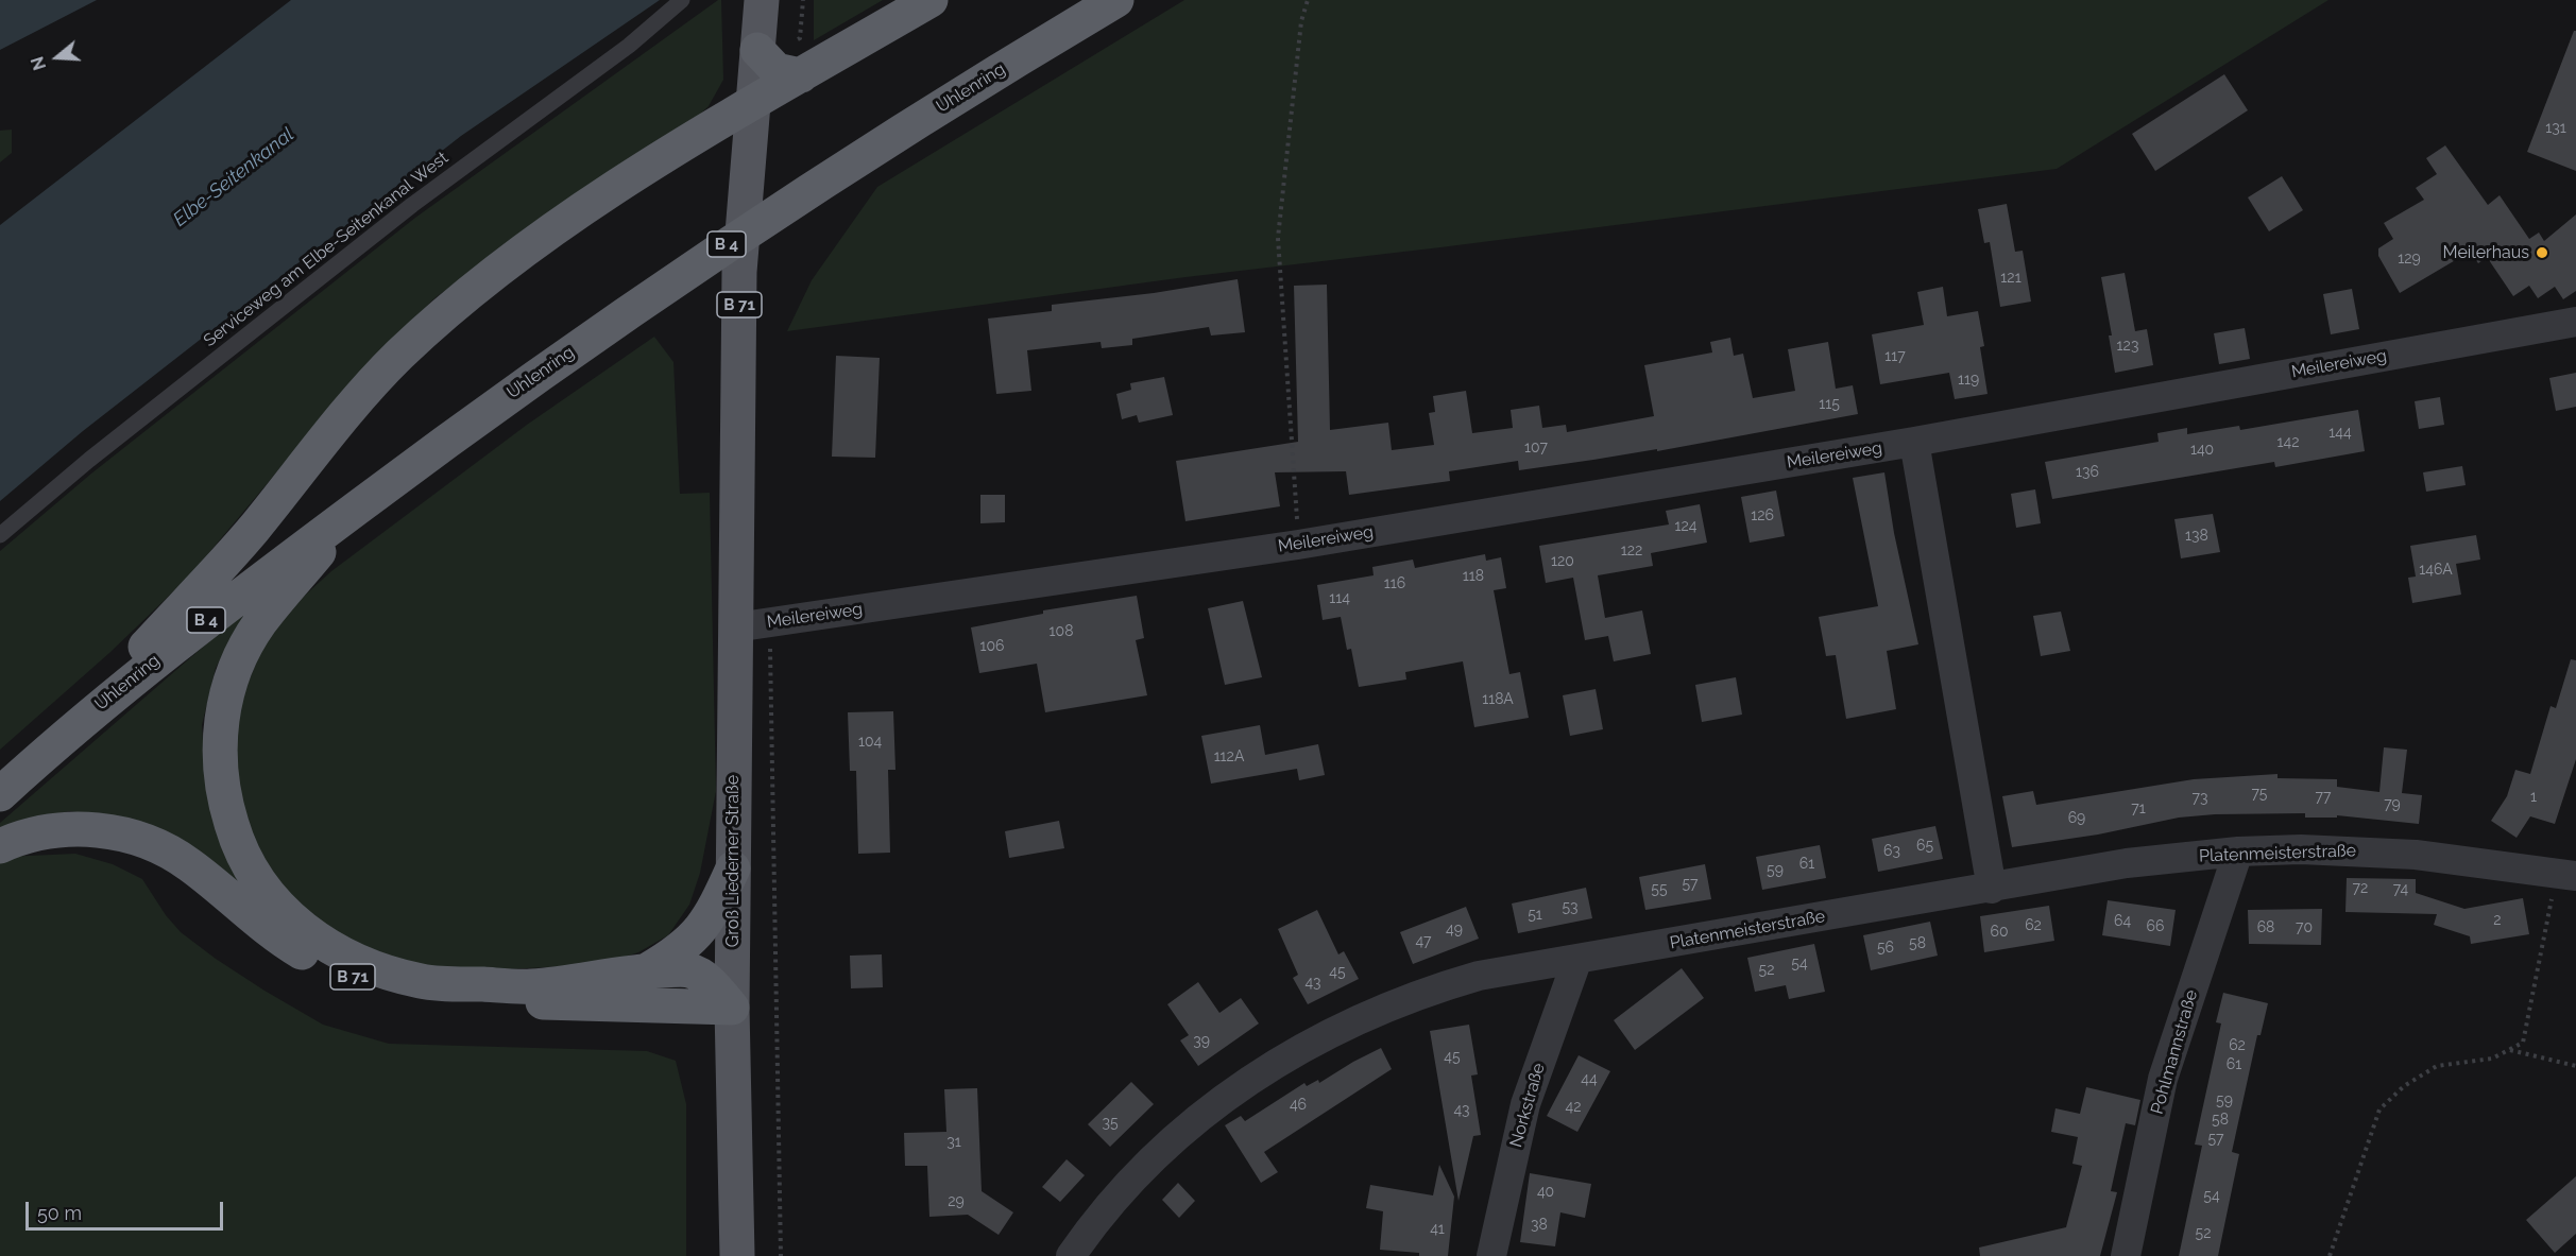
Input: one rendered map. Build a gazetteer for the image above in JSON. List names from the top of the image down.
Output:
{
  "streets": {
    "highway": ["Uhlenring", "B 4", "B 71"],
    "main road": ["Groß Liederner Straße"],
    "street": [
      "Meilereiweg",
      "Platenmeisterstraße",
      "Pohlmannstraße",
      "Norkstraße"
    ],
    "lane": ["Serviceweg am Elbe-Seitenkanal West"]
  },
  "crossings": [
    ["B 71", "Groß Liederner Straße"],
    ["Meilereiweg", "Groß Liederner Straße"],
    ["Platenmeisterstraße", "Pohlmannstraße"],
    ["Platenmeisterstraße", "Norkstraße"]
  ],
  "water": ["Elbe-Seitenkanal"],
  "places": ["Meilerhaus"],
  "house_numbers": [
    "131",
    "129",
    "121",
    "123",
    "117",
    "119",
    "115",
    "144",
    "142",
    "107",
    "140",
    "136",
    "126",
    "124",
    "138",
    "122",
    "120",
    "146A",
    "118",
    "116",
    "114",
    "108",
    "106",
    "118A",
    "104",
    "112A",
    "75",
    "77",
    "1",
    "73",
    "79",
    "71",
    "69",
    "65",
    "63",
    "61",
    "59",
    "57",
    "72",
    "55",
    "74",
    "53",
    "51",
    "2",
    "64",
    "62",
    "66",
    "68",
    "70",
    "49",
    "60",
    "47",
    "58",
    "56",
    "54",
    "52",
    "45",
    "43",
    "39",
    "62",
    "45",
    "61",
    "44",
    "59",
    "46",
    "42",
    "43",
    "58",
    "35",
    "57",
    "31",
    "40",
    "54",
    "29",
    "38",
    "41",
    "52"
  ],
  "scale_bar": "50 m",
  "north": "left"
}
